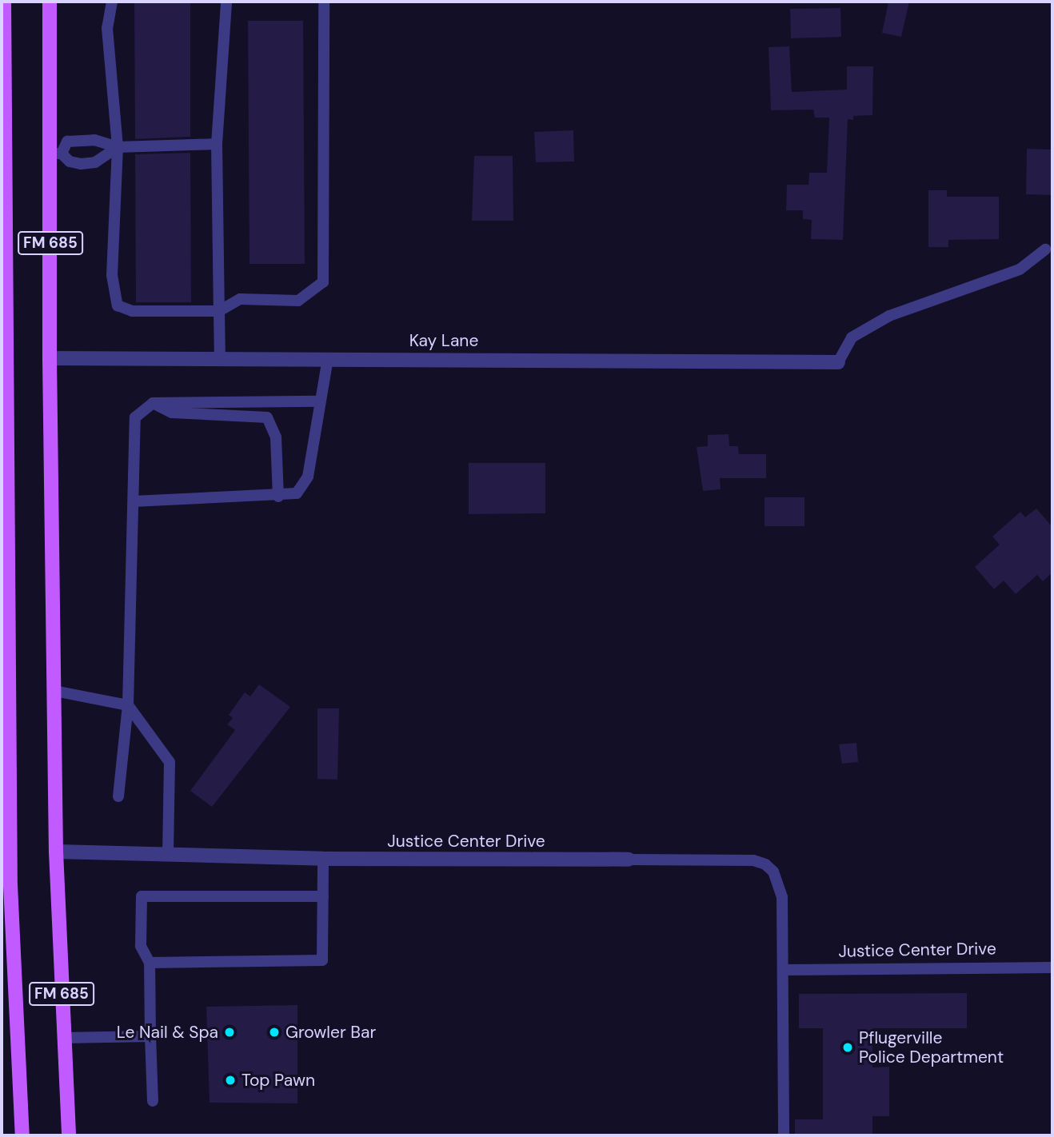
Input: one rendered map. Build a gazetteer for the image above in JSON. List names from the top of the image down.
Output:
{
  "streets": {
    "main road": ["FM 685"],
    "street": ["Kay Lane", "Justice Center Drive"]
  },
  "crossings": [
    ["FM 685", "Kay Lane"],
    ["FM 685", "Justice Center Drive"]
  ],
  "places": [
    "Le Nail & Spa",
    "Growler Bar",
    "Pflugerville Police Department",
    "Top Pawn"
  ]
}
